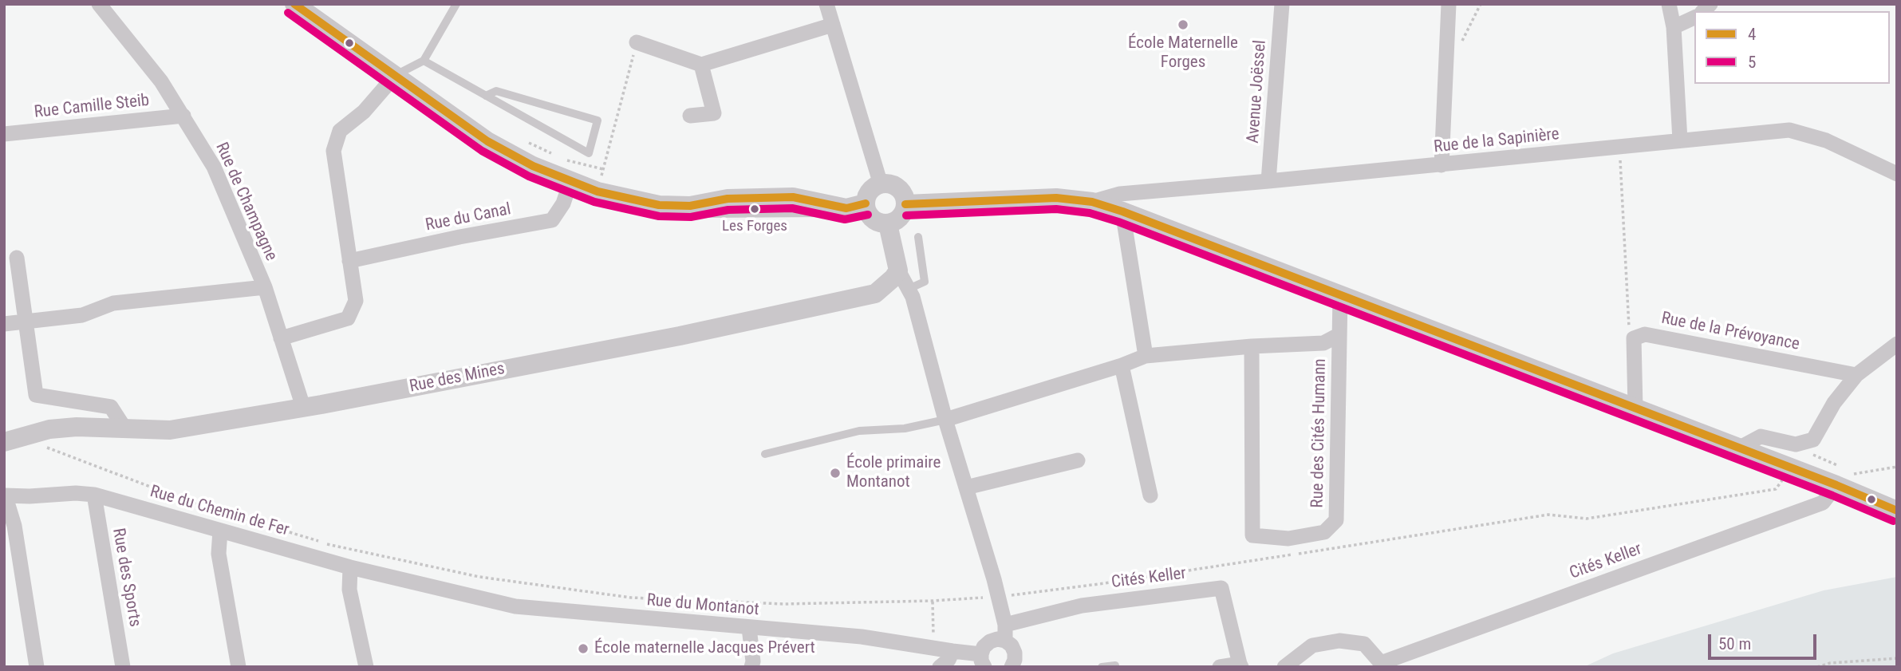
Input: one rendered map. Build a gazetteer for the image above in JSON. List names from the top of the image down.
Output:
{
  "streets": {
    "street": [
      "Avenue Joëssel",
      "Rue Camille Steib",
      "Rue de la Sapinière",
      "Rue de Champagne",
      "Rue du Canal",
      "Rue de la Prévoyance",
      "Rue des Mines",
      "Rue des Cités Humann",
      "Rue du Chemin de Fer",
      "Cités Keller",
      "Rue des Sports",
      "Rue du Montanot"
    ]
  },
  "crossings": [
    ["Avenue Joëssel", "Rue de la Sapinière"],
    ["Rue Camille Steib", "Rue de Champagne"],
    ["Rue de Champagne", "Rue des Mines"],
    ["Rue du Chemin de Fer", "Rue des Sports"],
    ["Rue du Chemin de Fer", "Rue du Montanot"]
  ],
  "places": [
    "École Maternelle Forges",
    "Les Forges",
    "École primaire Montanot",
    "École maternelle Jacques Prévert"
  ],
  "lines": ["transit line 4", "transit line 5"],
  "legend": ["4", "5"],
  "scale_bar": "50 m"
}
